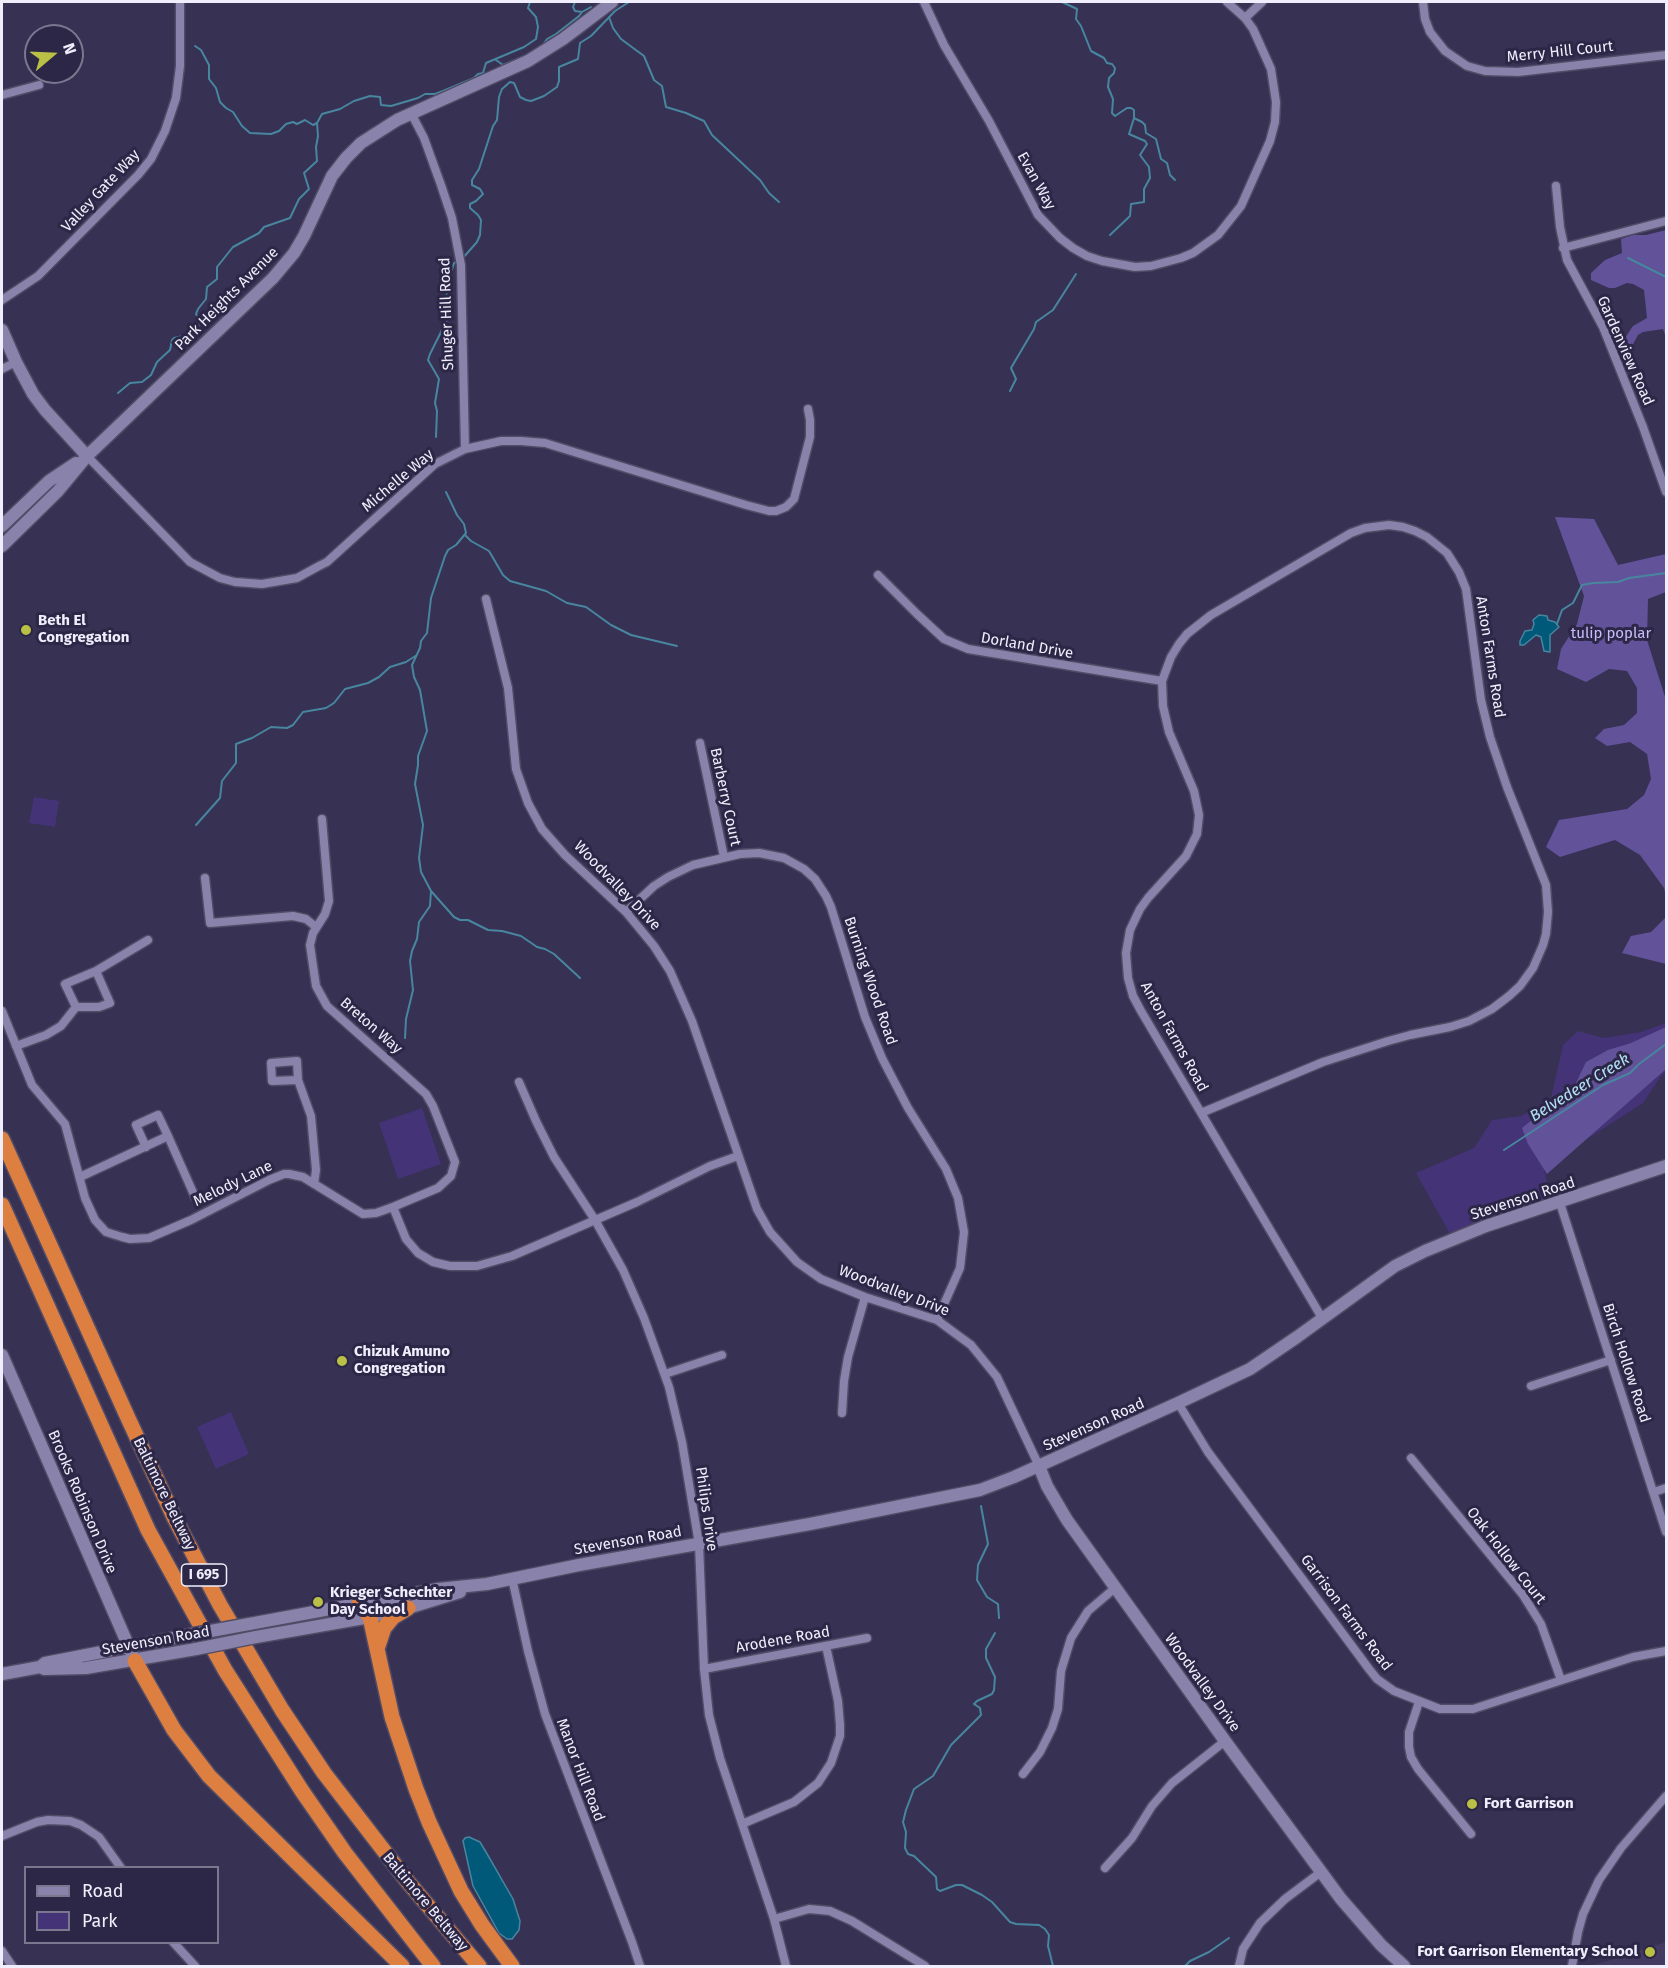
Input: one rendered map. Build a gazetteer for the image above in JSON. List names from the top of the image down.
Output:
{
  "streets": {
    "highway": ["Baltimore Beltway", "I 695"],
    "street": [
      "Merry Hill Court",
      "Evan Way",
      "Valley Gate Way",
      "Park Heights Avenue",
      "Shuger Hill Road",
      "Gardenview Road",
      "Michelle Way",
      "Dorland Drive",
      "Anton Farms Road",
      "Barberry Court",
      "Woodvalley Drive",
      "Burning Wood Road",
      "Breton Way",
      "Melody Lane",
      "Stevenson Road",
      "Birch Hollow Road",
      "Brooks Robinson Drive",
      "Philips Drive",
      "Oak Hollow Court",
      "Garrison Farms Road",
      "Arodene Road",
      "Manor Hill Road"
    ]
  },
  "crossings": [
    ["Park Heights Avenue", "Shuger Hill Road"],
    ["Park Heights Avenue", "Michelle Way"],
    ["Shuger Hill Road", "Michelle Way"],
    ["Dorland Drive", "Anton Farms Road"],
    ["Anton Farms Road", "Stevenson Road"],
    ["Barberry Court", "Burning Wood Road"],
    ["Woodvalley Drive", "Burning Wood Road"],
    ["Woodvalley Drive", "Stevenson Road"],
    ["Breton Way", "Melody Lane"],
    ["Stevenson Road", "Birch Hollow Road"],
    ["Stevenson Road", "Brooks Robinson Drive"],
    ["Stevenson Road", "Philips Drive"],
    ["Stevenson Road", "Garrison Farms Road"],
    ["Stevenson Road", "Manor Hill Road"],
    ["Philips Drive", "Arodene Road"],
    ["Oak Hollow Court", "Garrison Farms Road"]
  ],
  "water": ["Belvedeer Creek"],
  "parks": ["tulip poplar"],
  "places": [
    "Beth El Congregation",
    "Chizuk Amuno Congregation",
    "Krieger Schechter Day School",
    "Fort Garrison",
    "Fort Garrison Elementary School"
  ],
  "legend": ["Road", "Park"],
  "north": "right"
}
